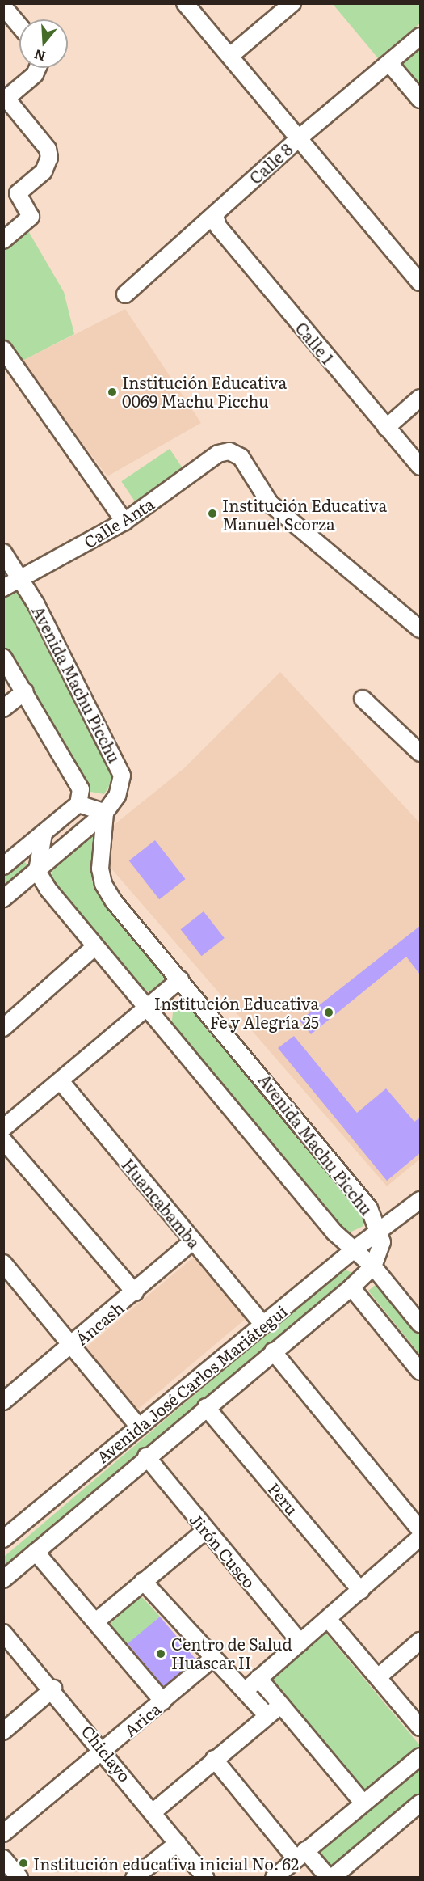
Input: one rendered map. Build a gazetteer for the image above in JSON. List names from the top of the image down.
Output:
{
  "streets": {
    "street": [
      "Calle 8",
      "Calle 1",
      "Calle Anta",
      "Avenida Machu Picchu",
      "Huancabamba",
      "Áncash",
      "Avenida José Carlos Mariátegui",
      "Peru",
      "Jirón Cusco",
      "Arica",
      "Chiclayo"
    ]
  },
  "crossings": [
    ["Calle 8", "Calle 1"],
    ["Calle Anta", "Avenida Machu Picchu"],
    ["Avenida Machu Picchu", "Avenida José Carlos Mariátegui"],
    ["Huancabamba", "Áncash"],
    ["Huancabamba", "Avenida José Carlos Mariátegui"],
    ["Avenida José Carlos Mariátegui", "Peru"],
    ["Avenida José Carlos Mariátegui", "Jirón Cusco"],
    ["Arica", "Chiclayo"]
  ],
  "places": [
    "Institución Educativa 0069 Machu Picchu",
    "Institución Educativa Manuel Scorza",
    "Institución Educativa Fe y Alegría 25",
    "Centro de Salud Huascar II",
    "Institución educativa inicial No. 62"
  ],
  "north": "bottom"
}
